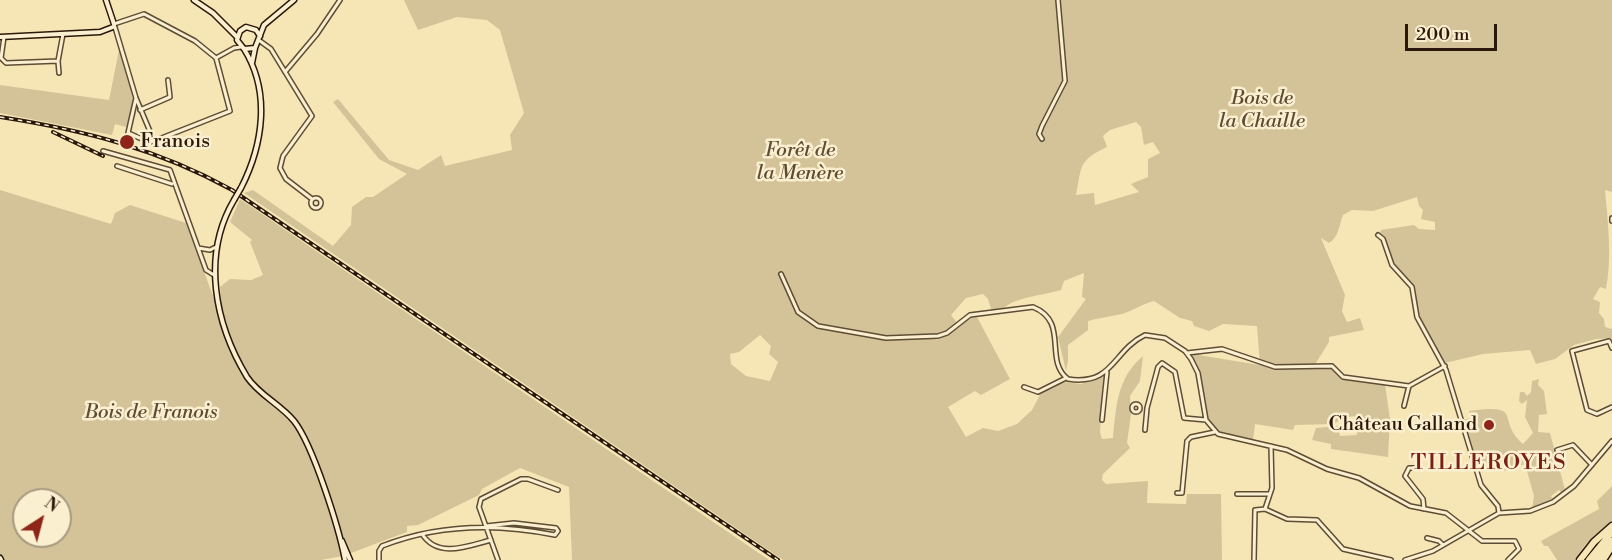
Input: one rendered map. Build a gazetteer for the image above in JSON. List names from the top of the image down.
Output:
{
  "districts": ["TILLEROYES"],
  "parks": ["Bois de la Chaille", "Forêt de la Menère", "Bois de Franois"],
  "places": ["Franois", "Château Galland"],
  "scale_bar": "200 m",
  "north": "top right"
}
